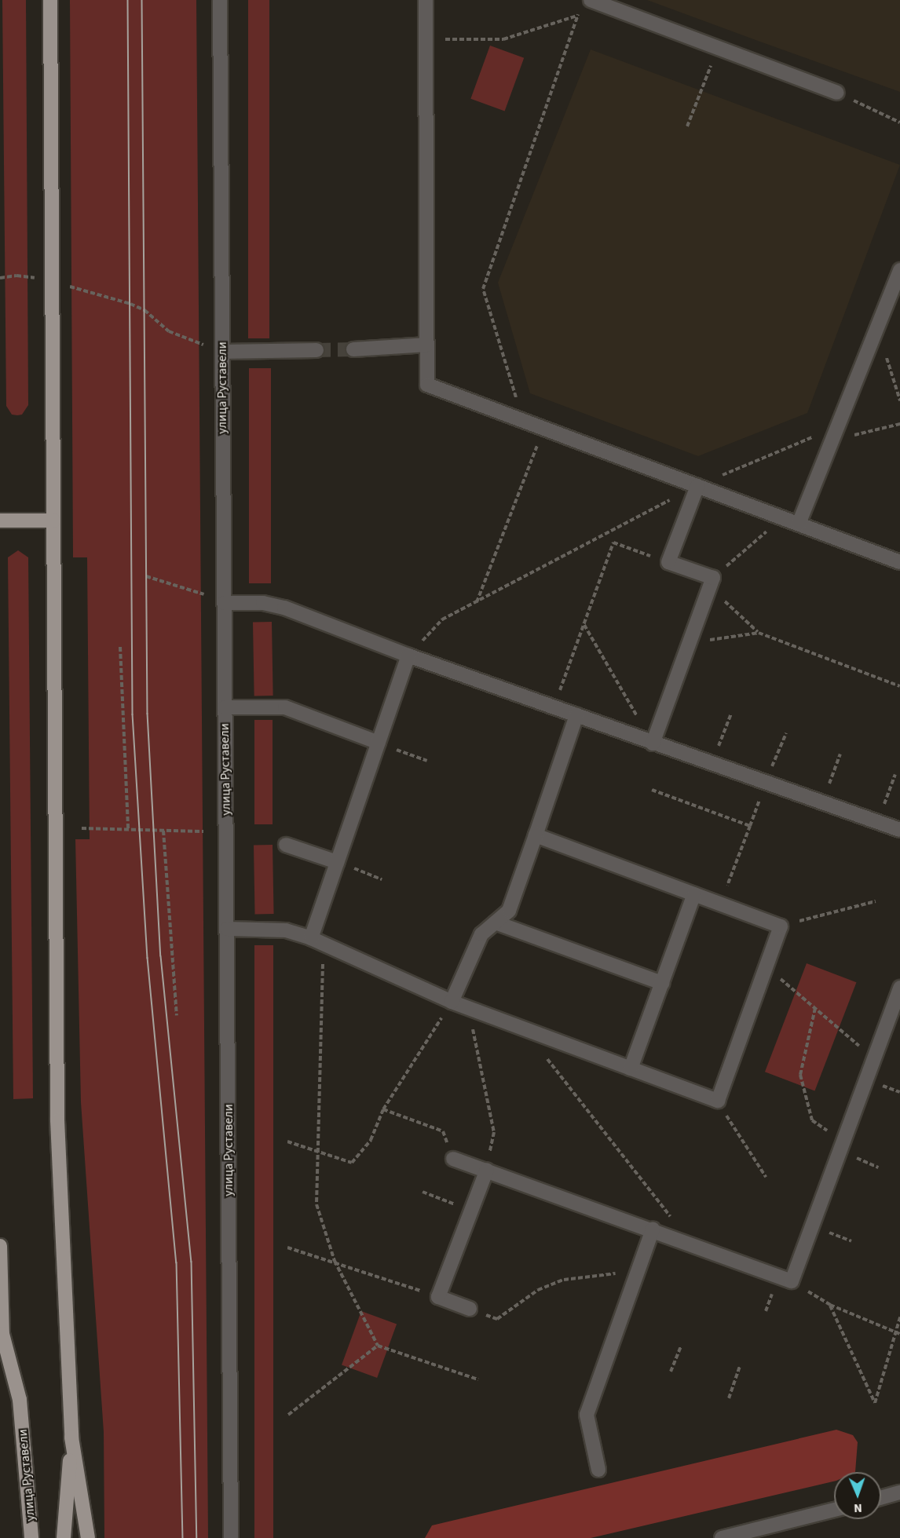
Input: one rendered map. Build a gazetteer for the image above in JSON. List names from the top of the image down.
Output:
{
  "streets": {
    "main road": ["улица Руставели"]
  },
  "north": "bottom"
}
